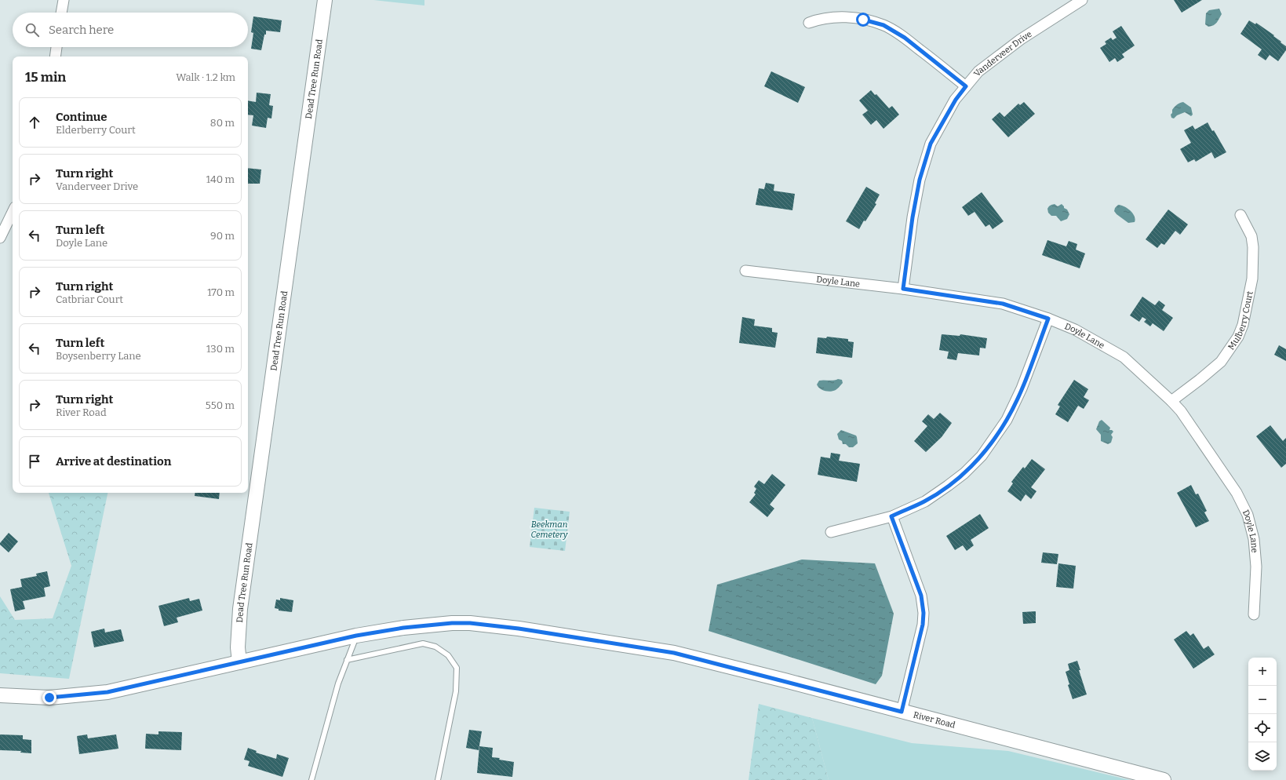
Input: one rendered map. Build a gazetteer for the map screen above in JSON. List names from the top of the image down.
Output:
{
  "streets": {
    "main road": ["Dead Tree Run Road", "River Road"],
    "street": ["Vanderveer Drive", "Doyle Lane", "Mulberry Court"]
  },
  "crossings": [
    ["Vanderveer Drive", "Doyle Lane"],
    ["Dead Tree Run Road", "River Road"],
    ["Doyle Lane", "Mulberry Court"]
  ],
  "parks": ["Beekman Cemetery"],
  "page": {
    "search": "Search here",
    "heading": ["15 min", "Walk · 1.2 km"],
    "list": [
      ["Continue", "Elderberry Court", "80 m"],
      ["Turn right", "Vanderveer Drive", "140 m"],
      ["Turn left", "Doyle Lane", "90 m"],
      ["Turn right", "Catbriar Court", "170 m"],
      ["Turn left", "Boysenberry Lane", "130 m"],
      ["Turn right", "River Road", "550 m"],
      "Arrive at destination"
    ],
    "map_buttons": ["+", "−"]
  }
}
